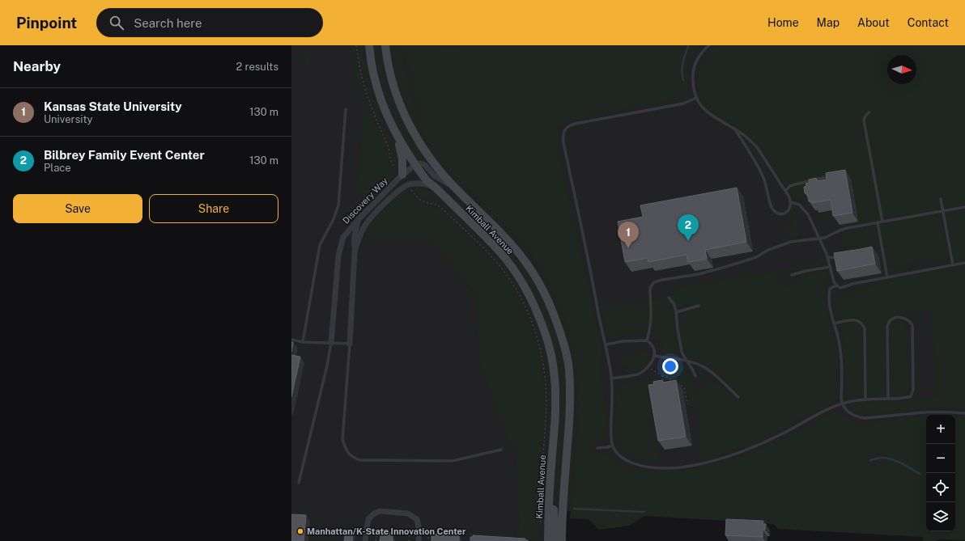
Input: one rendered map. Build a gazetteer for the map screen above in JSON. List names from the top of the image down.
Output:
{
  "streets": {
    "main road": ["Kimball Avenue"],
    "street": ["Discovery Way"]
  },
  "crossings": [
    ["Discovery Way", "Kimball Avenue"]
  ],
  "places": ["Manhattan/K-State Innovation Center"],
  "north": "right",
  "page": {
    "header": "Pinpoint",
    "search": "Search here",
    "nav": [
      "Home",
      "Map",
      "About",
      "Contact"
    ],
    "heading": ["Nearby", "2 results"],
    "list": [
      {
        "mark": "1",
        "name": "Kansas State University",
        "note": "University",
        "value": "130 m"
      },
      {
        "mark": "2",
        "name": "Bilbrey Family Event Center",
        "note": "Place",
        "value": "130 m"
      }
    ],
    "buttons": ["Save", "Share"],
    "pins": ["2", "1"],
    "map_buttons": ["+", "−"]
  }
}
